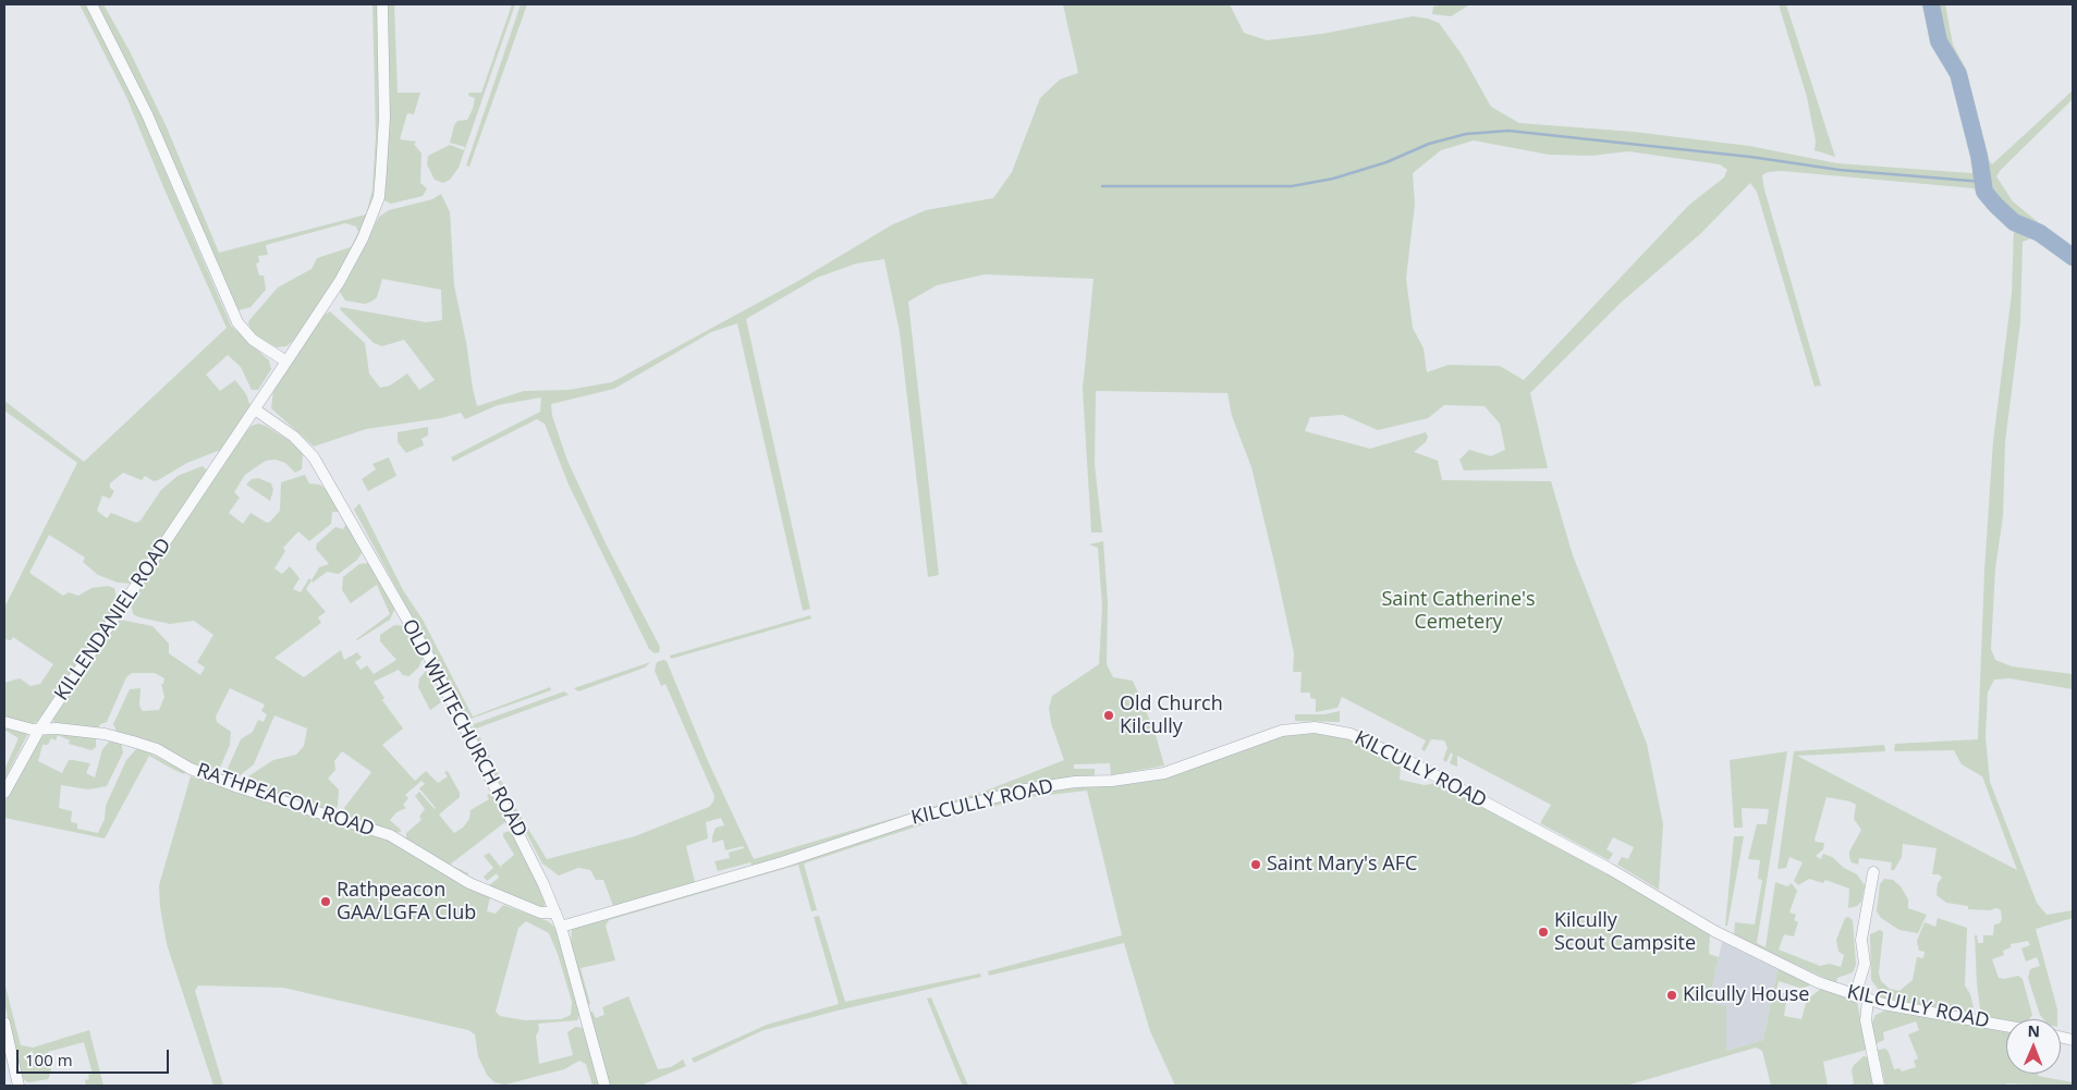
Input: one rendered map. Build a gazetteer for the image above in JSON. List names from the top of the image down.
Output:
{
  "streets": {
    "street": [
      "KILLENDANIEL ROAD",
      "OLD WHITECHURCH ROAD",
      "KILCULLY ROAD",
      "RATHPEACON ROAD"
    ]
  },
  "crossings": [
    ["KILLENDANIEL ROAD", "OLD WHITECHURCH ROAD"],
    ["KILLENDANIEL ROAD", "RATHPEACON ROAD"],
    ["OLD WHITECHURCH ROAD", "KILCULLY ROAD"],
    ["OLD WHITECHURCH ROAD", "RATHPEACON ROAD"]
  ],
  "parks": ["Saint Catherine's Cemetery"],
  "places": [
    "Old Church Kilcully",
    "Saint Mary's AFC",
    "Rathpeacon GAA/LGFA Club",
    "Kilcully Scout Campsite",
    "Kilcully House"
  ],
  "scale_bar": "100 m",
  "north": "top"
}
